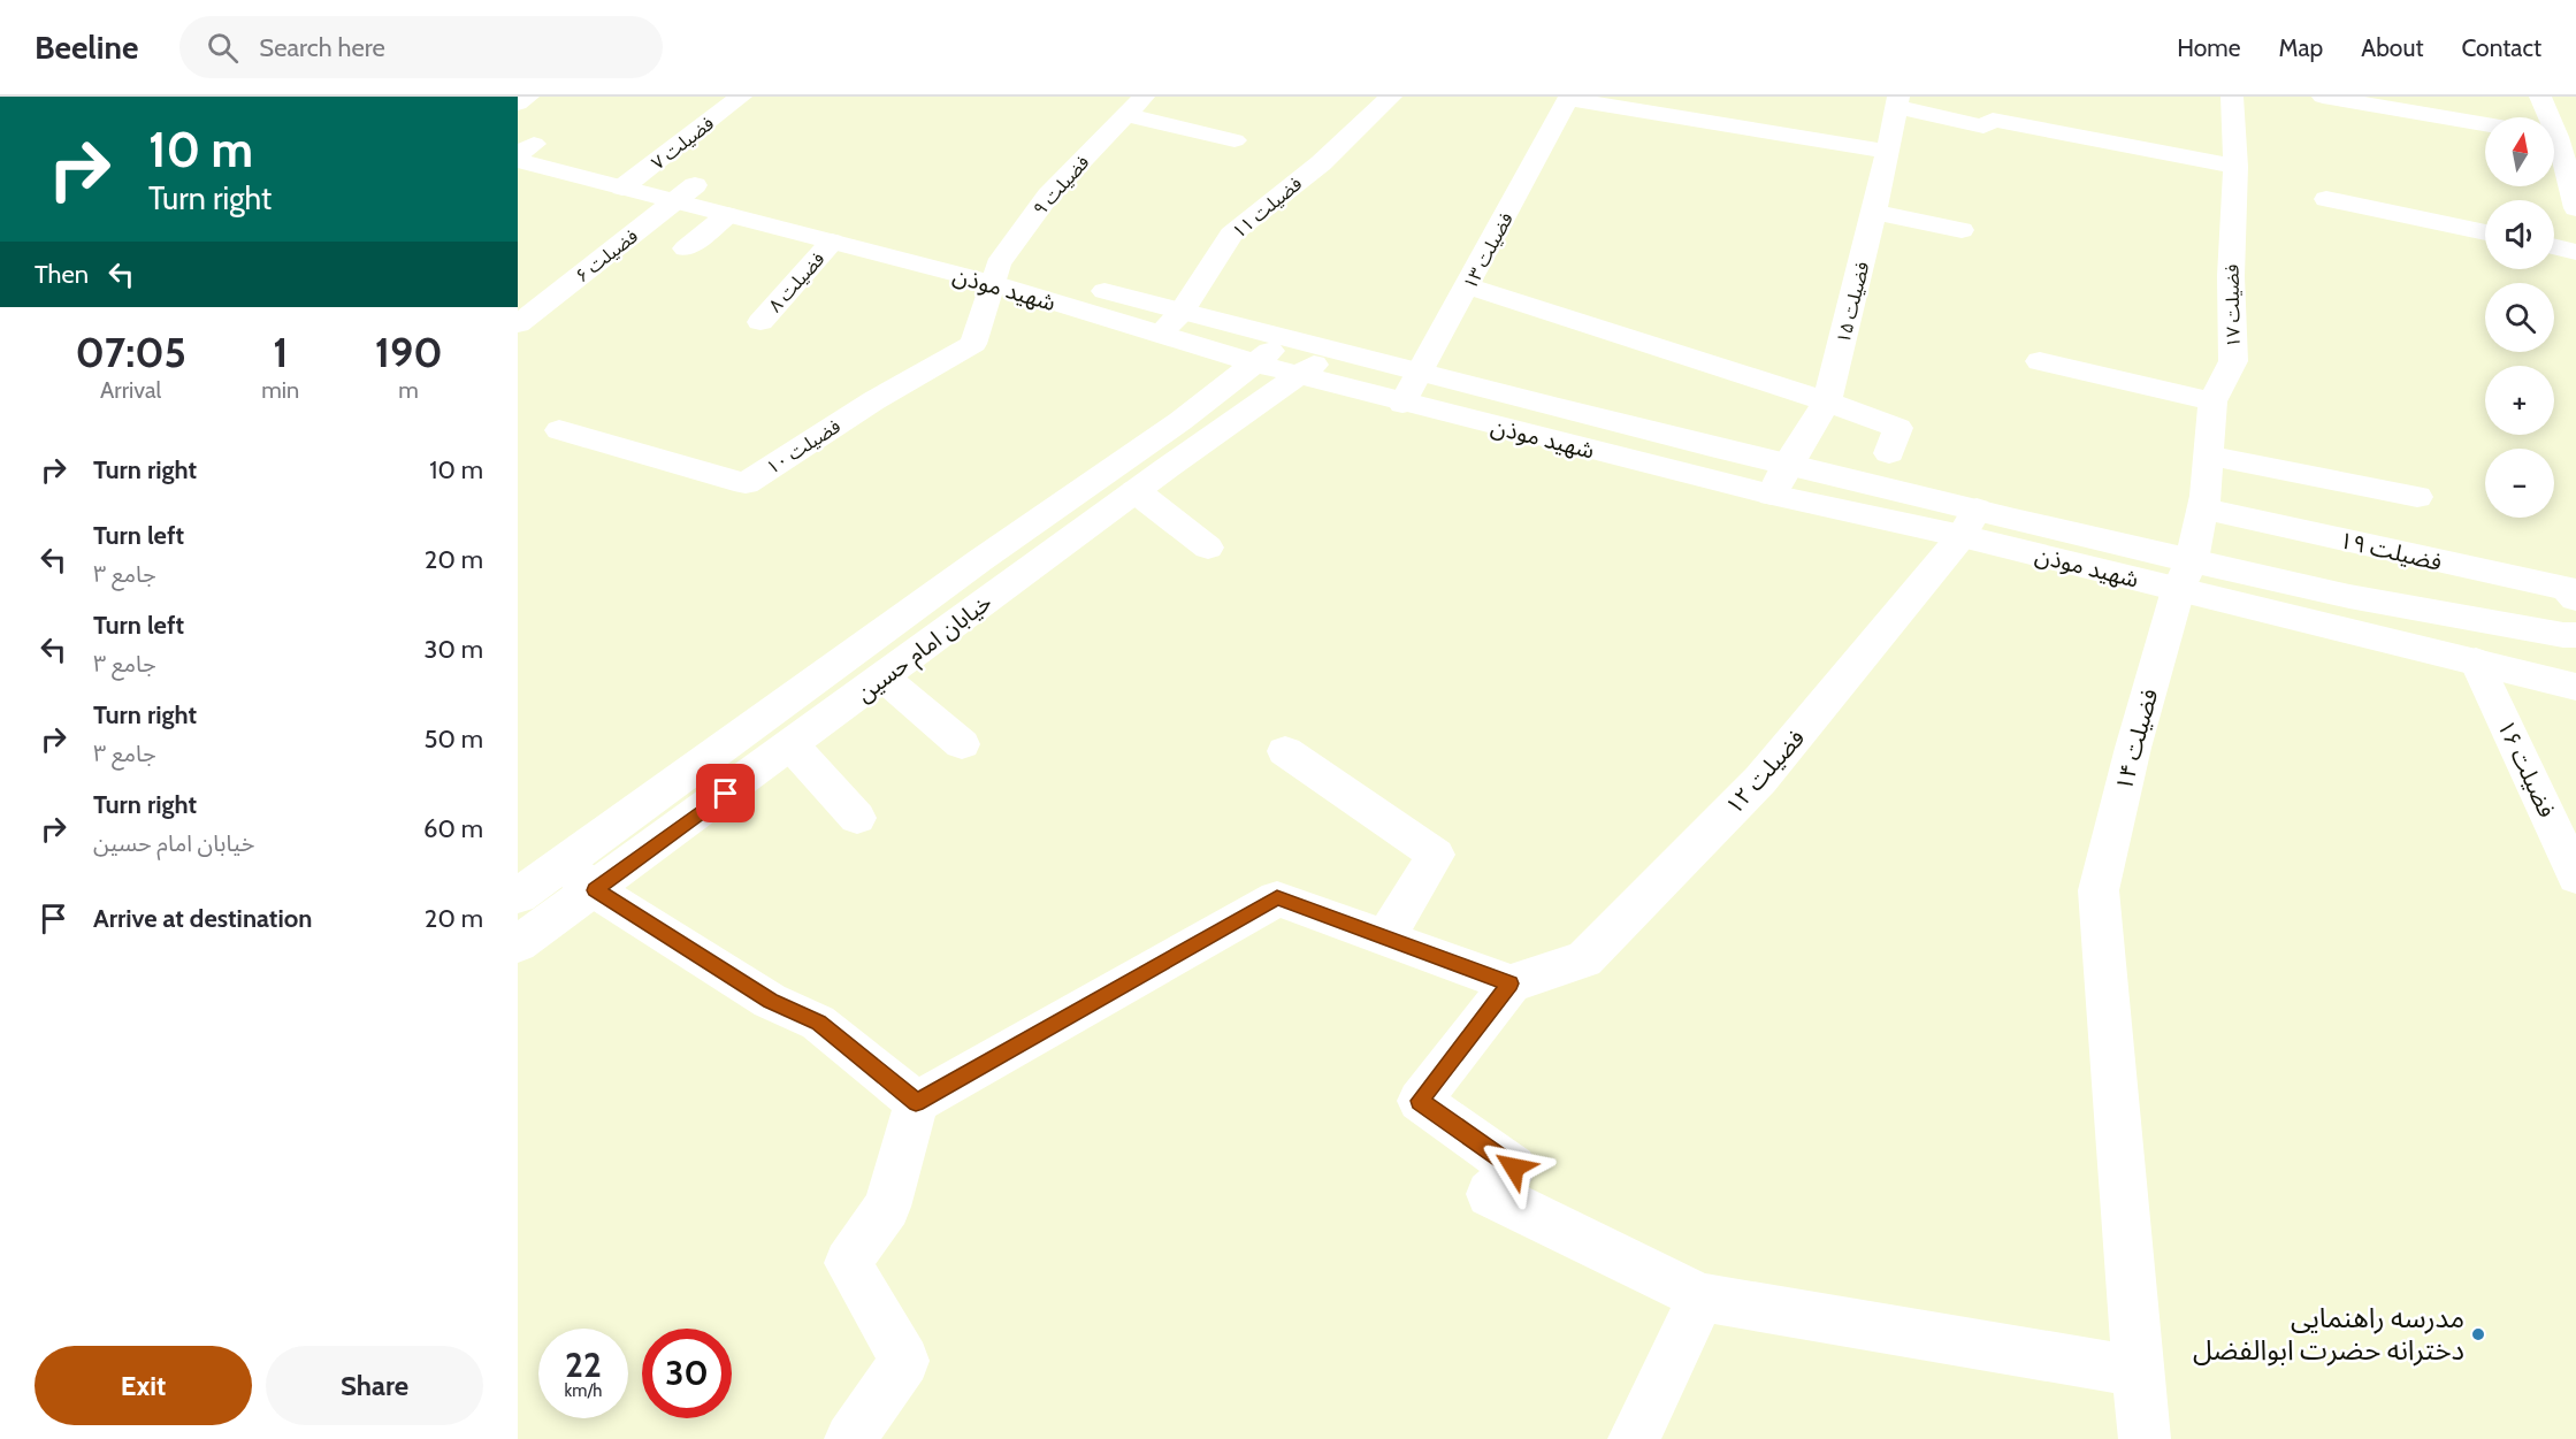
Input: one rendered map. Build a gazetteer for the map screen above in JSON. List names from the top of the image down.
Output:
{
  "streets": {
    "street": [
      "فضیلت ۷",
      "فضیلت ۹",
      "فضیلت ۱۱",
      "فضیلت ۱۳",
      "فضیلت ۶",
      "فضیلت ۸",
      "شهید موذن",
      "فضیلت ۱۵",
      "فضیلت ۱۷",
      "فضیلت ۱۰",
      "فضیلت ۱۹",
      "خیابان امام حسین",
      "فضیلت ۱۴",
      "فضیلت ۱۶",
      "فضیلت ۱۲"
    ]
  },
  "crossings": [
    ["فضیلت ۷", "شهید موذن"],
    ["فضیلت ۹", "شهید موذن"],
    ["فضیلت ۹", "فضیلت ۱۰"],
    ["فضیلت ۱۱", "شهید موذن"],
    ["فضیلت ۱۳", "شهید موذن"],
    ["فضیلت ۶", "شهید موذن"],
    ["فضیلت ۸", "شهید موذن"],
    ["شهید موذن", "فضیلت ۱۵"],
    ["شهید موذن", "فضیلت ۱۷"],
    ["شهید موذن", "فضیلت ۱۰"],
    ["شهید موذن", "خیابان امام حسین"],
    ["شهید موذن", "فضیلت ۱۴"],
    ["شهید موذن", "فضیلت ۱۶"],
    ["شهید موذن", "فضیلت ۱۲"],
    ["فضیلت ۱۷", "فضیلت ۱۹"],
    ["فضیلت ۱۷", "فضیلت ۱۴"]
  ],
  "places": ["مدرسه راهنمایی دخترانه حضرت ابوالفضل"],
  "north": "top",
  "page": {
    "header": "Beeline",
    "search": "Search here",
    "nav": [
      "Home",
      "Map",
      "About",
      "Contact"
    ],
    "turn": ["10 m", "Turn right"],
    "map_buttons": ["+", "−"],
    "then": "Then",
    "eta": [
      "07:05",
      "Arrival",
      "1",
      "min",
      "190",
      "m"
    ],
    "list": [
      {
        "name": "Turn right",
        "value": "10 m"
      },
      {
        "name": "Turn left",
        "note": "جامع ۳",
        "value": "20 m"
      },
      {
        "name": "Turn left",
        "note": "جامع ۳",
        "value": "30 m"
      },
      {
        "name": "Turn right",
        "note": "جامع ۳",
        "value": "50 m"
      },
      {
        "name": "Turn right",
        "note": "خیابان امام حسین",
        "value": "60 m"
      },
      {
        "name": "Arrive at destination",
        "value": "20 m"
      }
    ],
    "speed": "22 km/h",
    "limit": "30",
    "buttons": ["Exit", "Share"]
  }
}
